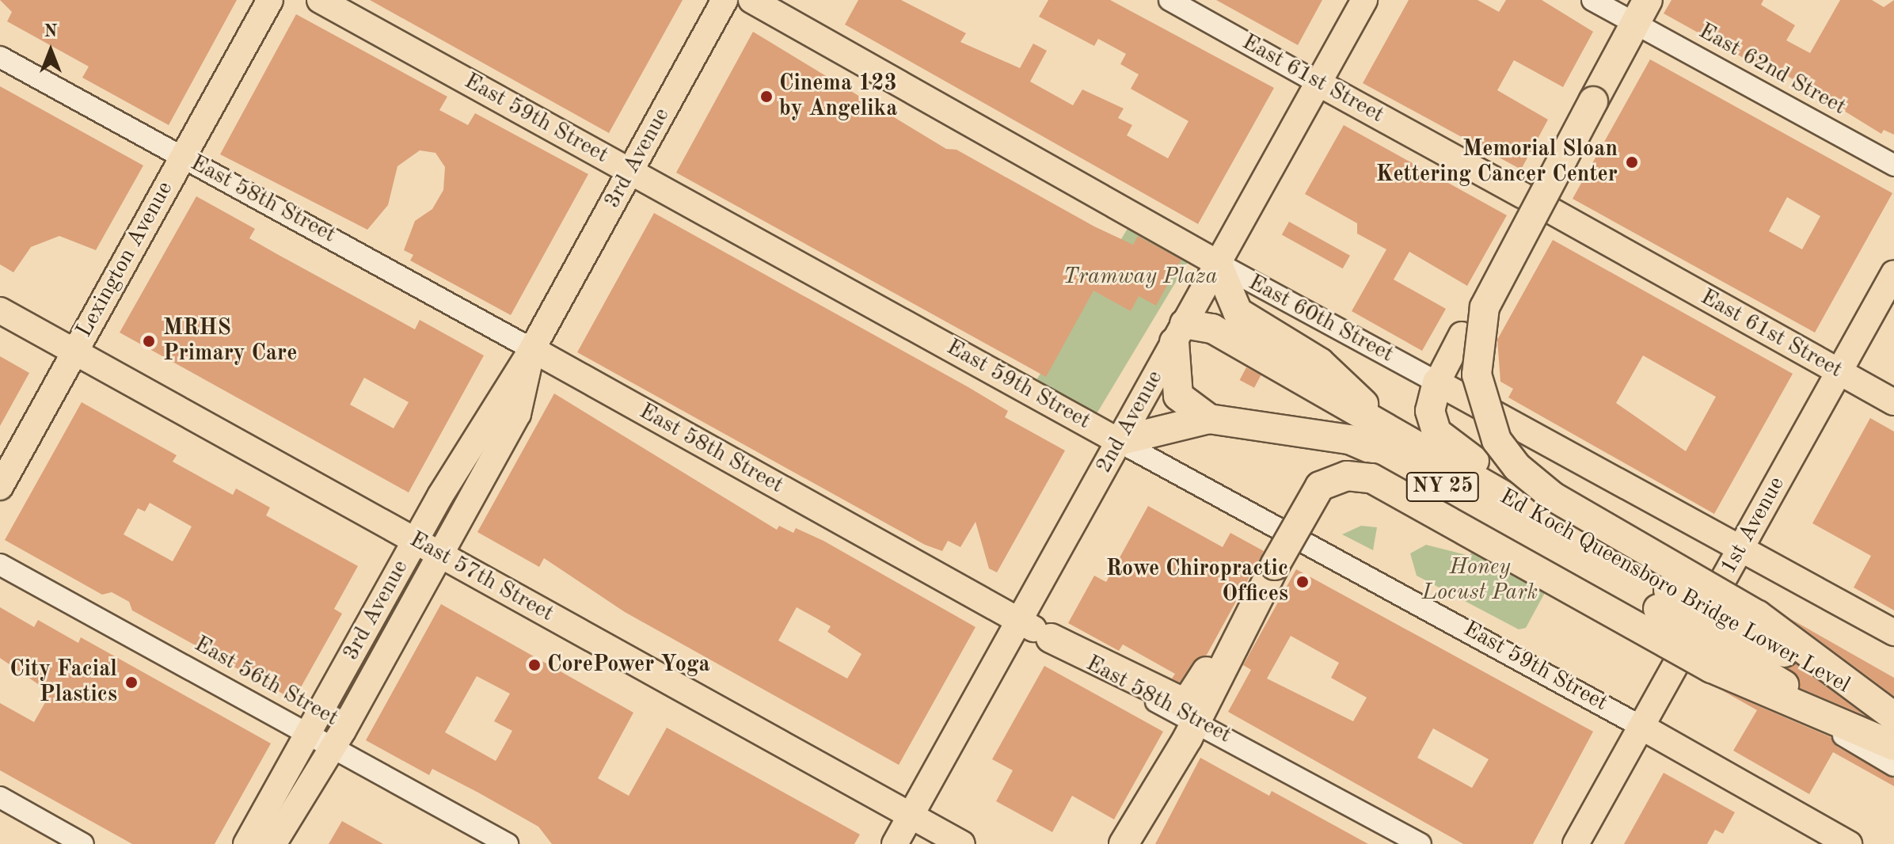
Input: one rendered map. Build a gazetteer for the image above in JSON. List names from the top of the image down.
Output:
{
  "streets": {
    "highway": ["NY 25", "Ed Koch Queensboro Bridge Lower Level"],
    "main road": [
      "East 61st Street",
      "East 59th Street",
      "3rd Avenue",
      "East 58th Street",
      "Lexington Avenue",
      "East 60th Street",
      "2nd Avenue",
      "1st Avenue",
      "East 57th Street"
    ],
    "street": ["East 62nd Street", "East 56th Street"]
  },
  "crossings": [
    ["East 61st Street", "2nd Avenue"],
    ["East 61st Street", "1st Avenue"],
    ["East 59th Street", "3rd Avenue"],
    ["East 59th Street", "2nd Avenue"],
    ["East 59th Street", "NY 25"],
    ["East 59th Street", "1st Avenue"],
    ["3rd Avenue", "East 58th Street"],
    ["3rd Avenue", "East 57th Street"],
    ["3rd Avenue", "East 56th Street"],
    ["East 58th Street", "Lexington Avenue"],
    ["East 58th Street", "2nd Avenue"],
    ["Lexington Avenue", "East 57th Street"],
    ["East 60th Street", "2nd Avenue"],
    ["East 60th Street", "NY 25"],
    ["East 60th Street", "1st Avenue"],
    ["2nd Avenue", "NY 25"],
    ["2nd Avenue", "East 57th Street"],
    ["2nd Avenue", "Ed Koch Queensboro Bridge Lower Level"],
    ["NY 25", "Ed Koch Queensboro Bridge Lower Level"]
  ],
  "parks": ["Tramway Plaza", "Honey Locust Park"],
  "places": [
    "Cinema 123 by Angelika",
    "Memorial Sloan Kettering Cancer Center",
    "MRHS Primary Care",
    "Rowe Chiropractic Offices",
    "CorePower Yoga",
    "City Facial Plastics"
  ],
  "north": "top"
}
